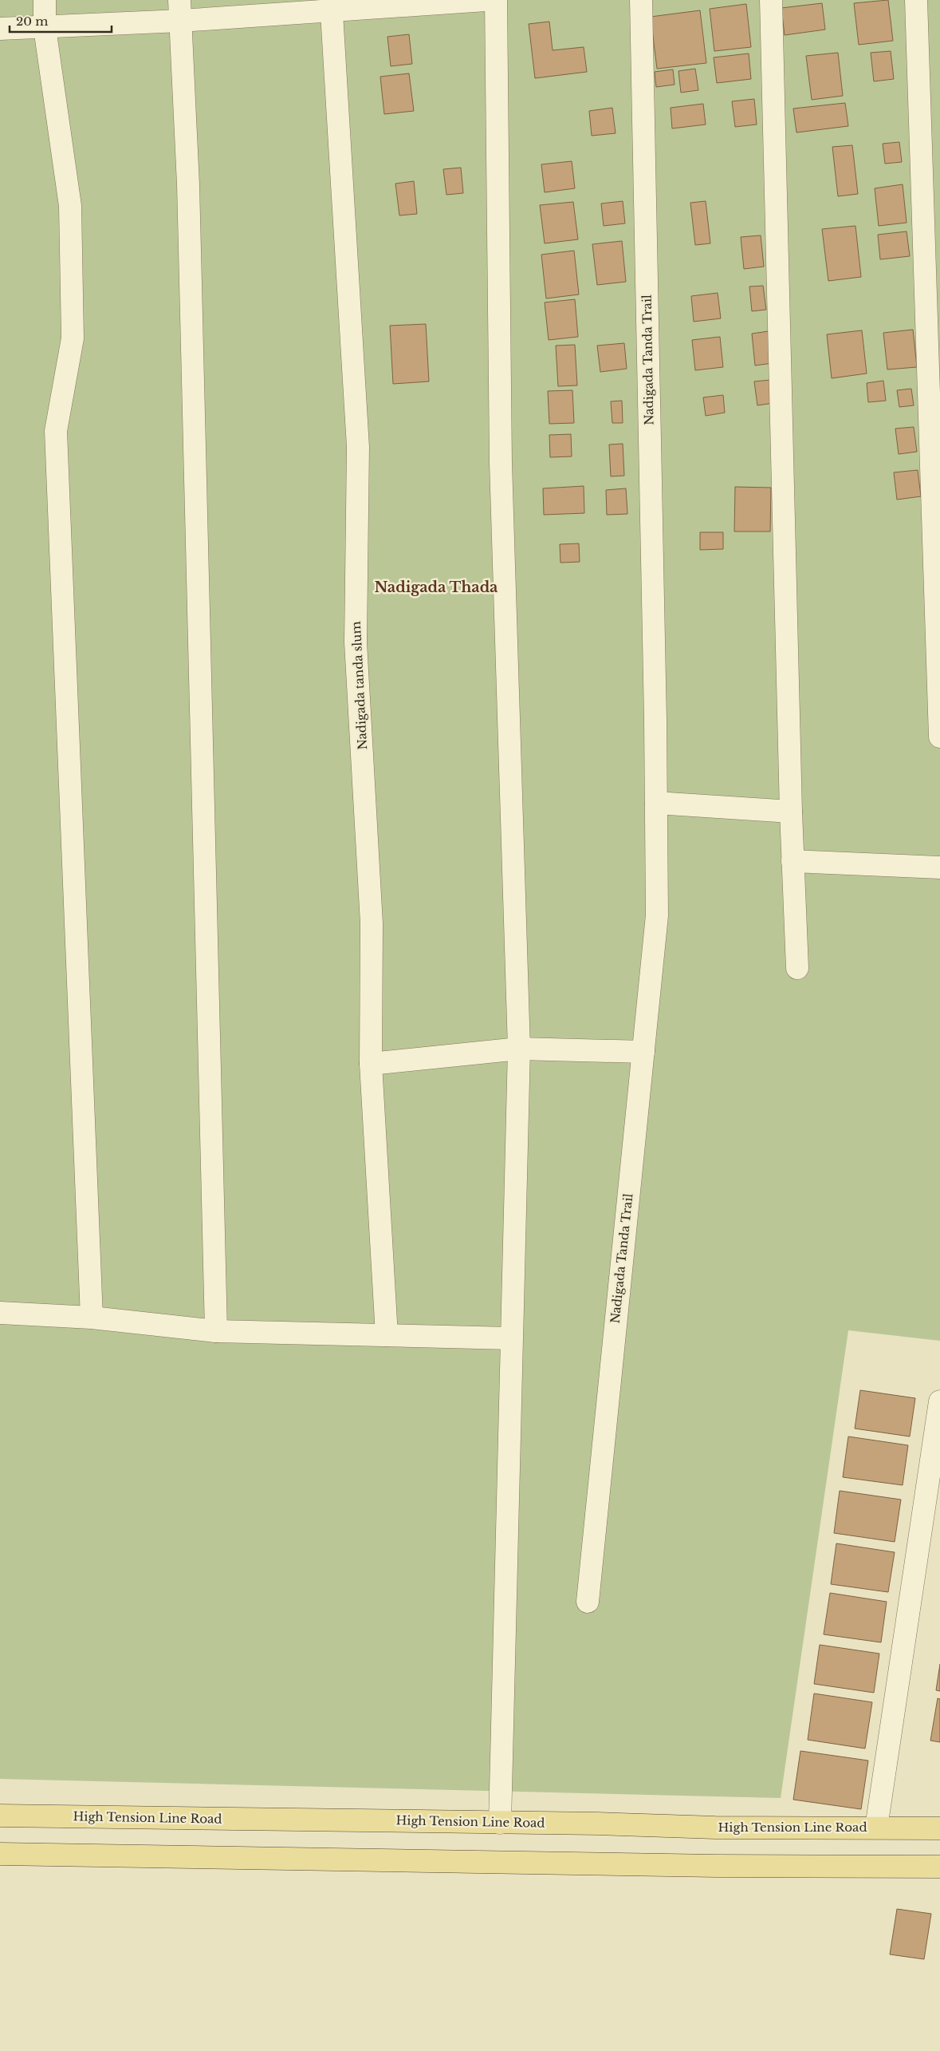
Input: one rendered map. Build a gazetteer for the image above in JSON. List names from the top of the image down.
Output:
{
  "streets": {
    "main road": ["High Tension Line Road"],
    "street": ["Nadigada Tanda Trail", "Nadigada tanda slum"]
  },
  "districts": ["Nadigada Thada"],
  "scale_bar": "20 m"
}
